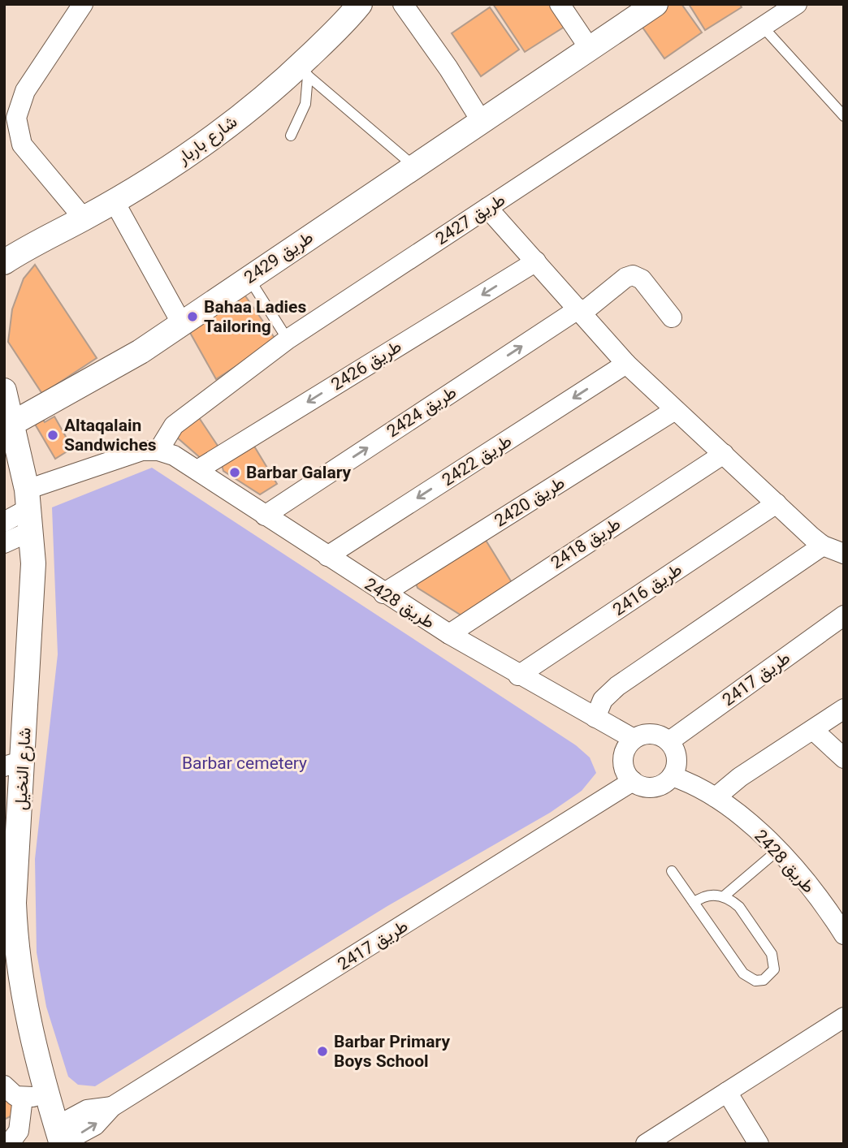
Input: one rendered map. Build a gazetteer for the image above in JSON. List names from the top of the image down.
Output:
{
  "streets": {
    "street": [
      "شارع باربار",
      "طريق 2427",
      "طريق 2429",
      "طريق 2426",
      "طريق 2424",
      "طريق 2422",
      "طريق 2420",
      "طريق 2418",
      "طريق 2416",
      "طريق 2428",
      "طريق 2417",
      "شارع النخيل"
    ]
  },
  "crossings": [
    ["طريق 2427", "طريق 2428"],
    ["طريق 2429", "شارع النخيل"],
    ["طريق 2426", "طريق 2428"],
    ["طريق 2424", "طريق 2428"],
    ["طريق 2422", "طريق 2428"],
    ["طريق 2420", "طريق 2428"],
    ["طريق 2418", "طريق 2428"],
    ["طريق 2416", "طريق 2428"],
    ["طريق 2428", "طريق 2417"],
    ["طريق 2417", "شارع النخيل"]
  ],
  "one_way": ["طريق 2426", "طريق 2424", "طريق 2422"],
  "parks": ["Barbar cemetery"],
  "places": [
    "Bahaa Ladies Tailoring",
    "Altaqalain Sandwiches",
    "Barbar Galary",
    "Barbar Primary Boys School"
  ]
}
